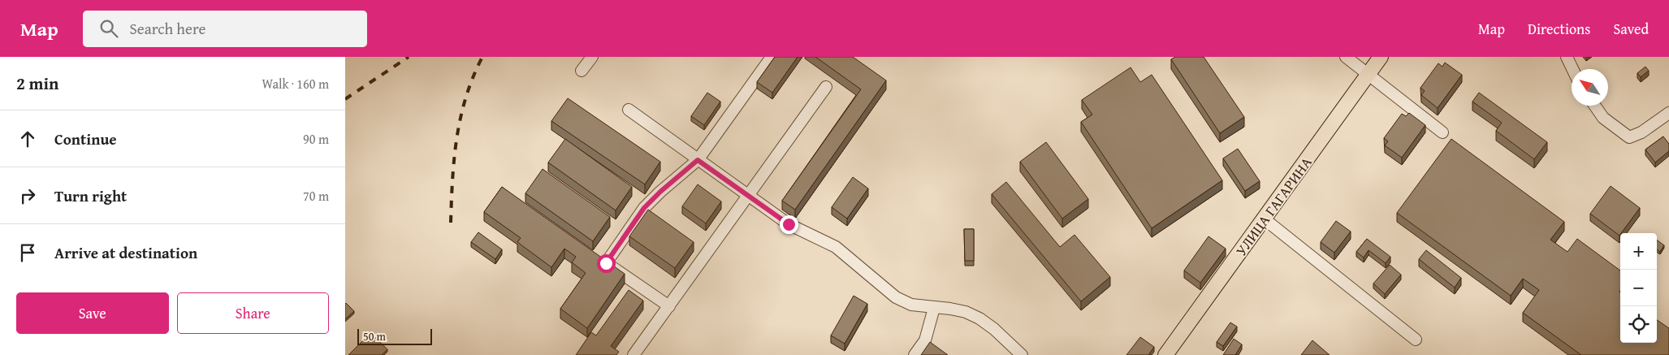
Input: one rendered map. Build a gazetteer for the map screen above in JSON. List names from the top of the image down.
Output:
{
  "streets": {
    "main road": ["УЛИЦА ГАГАРИНА"]
  },
  "scale_bar": "50 m",
  "north": "top left",
  "page": {
    "header": "Map",
    "search": "Search here",
    "nav": ["Map", "Directions", "Saved"],
    "heading": ["2 min", "Walk · 160 m"],
    "list": [
      ["Continue", "90 m"],
      ["Turn right", "70 m"],
      "Arrive at destination"
    ],
    "map_buttons": ["+", "−"],
    "buttons": ["Save", "Share"],
    "scale": "50 m"
  }
}
